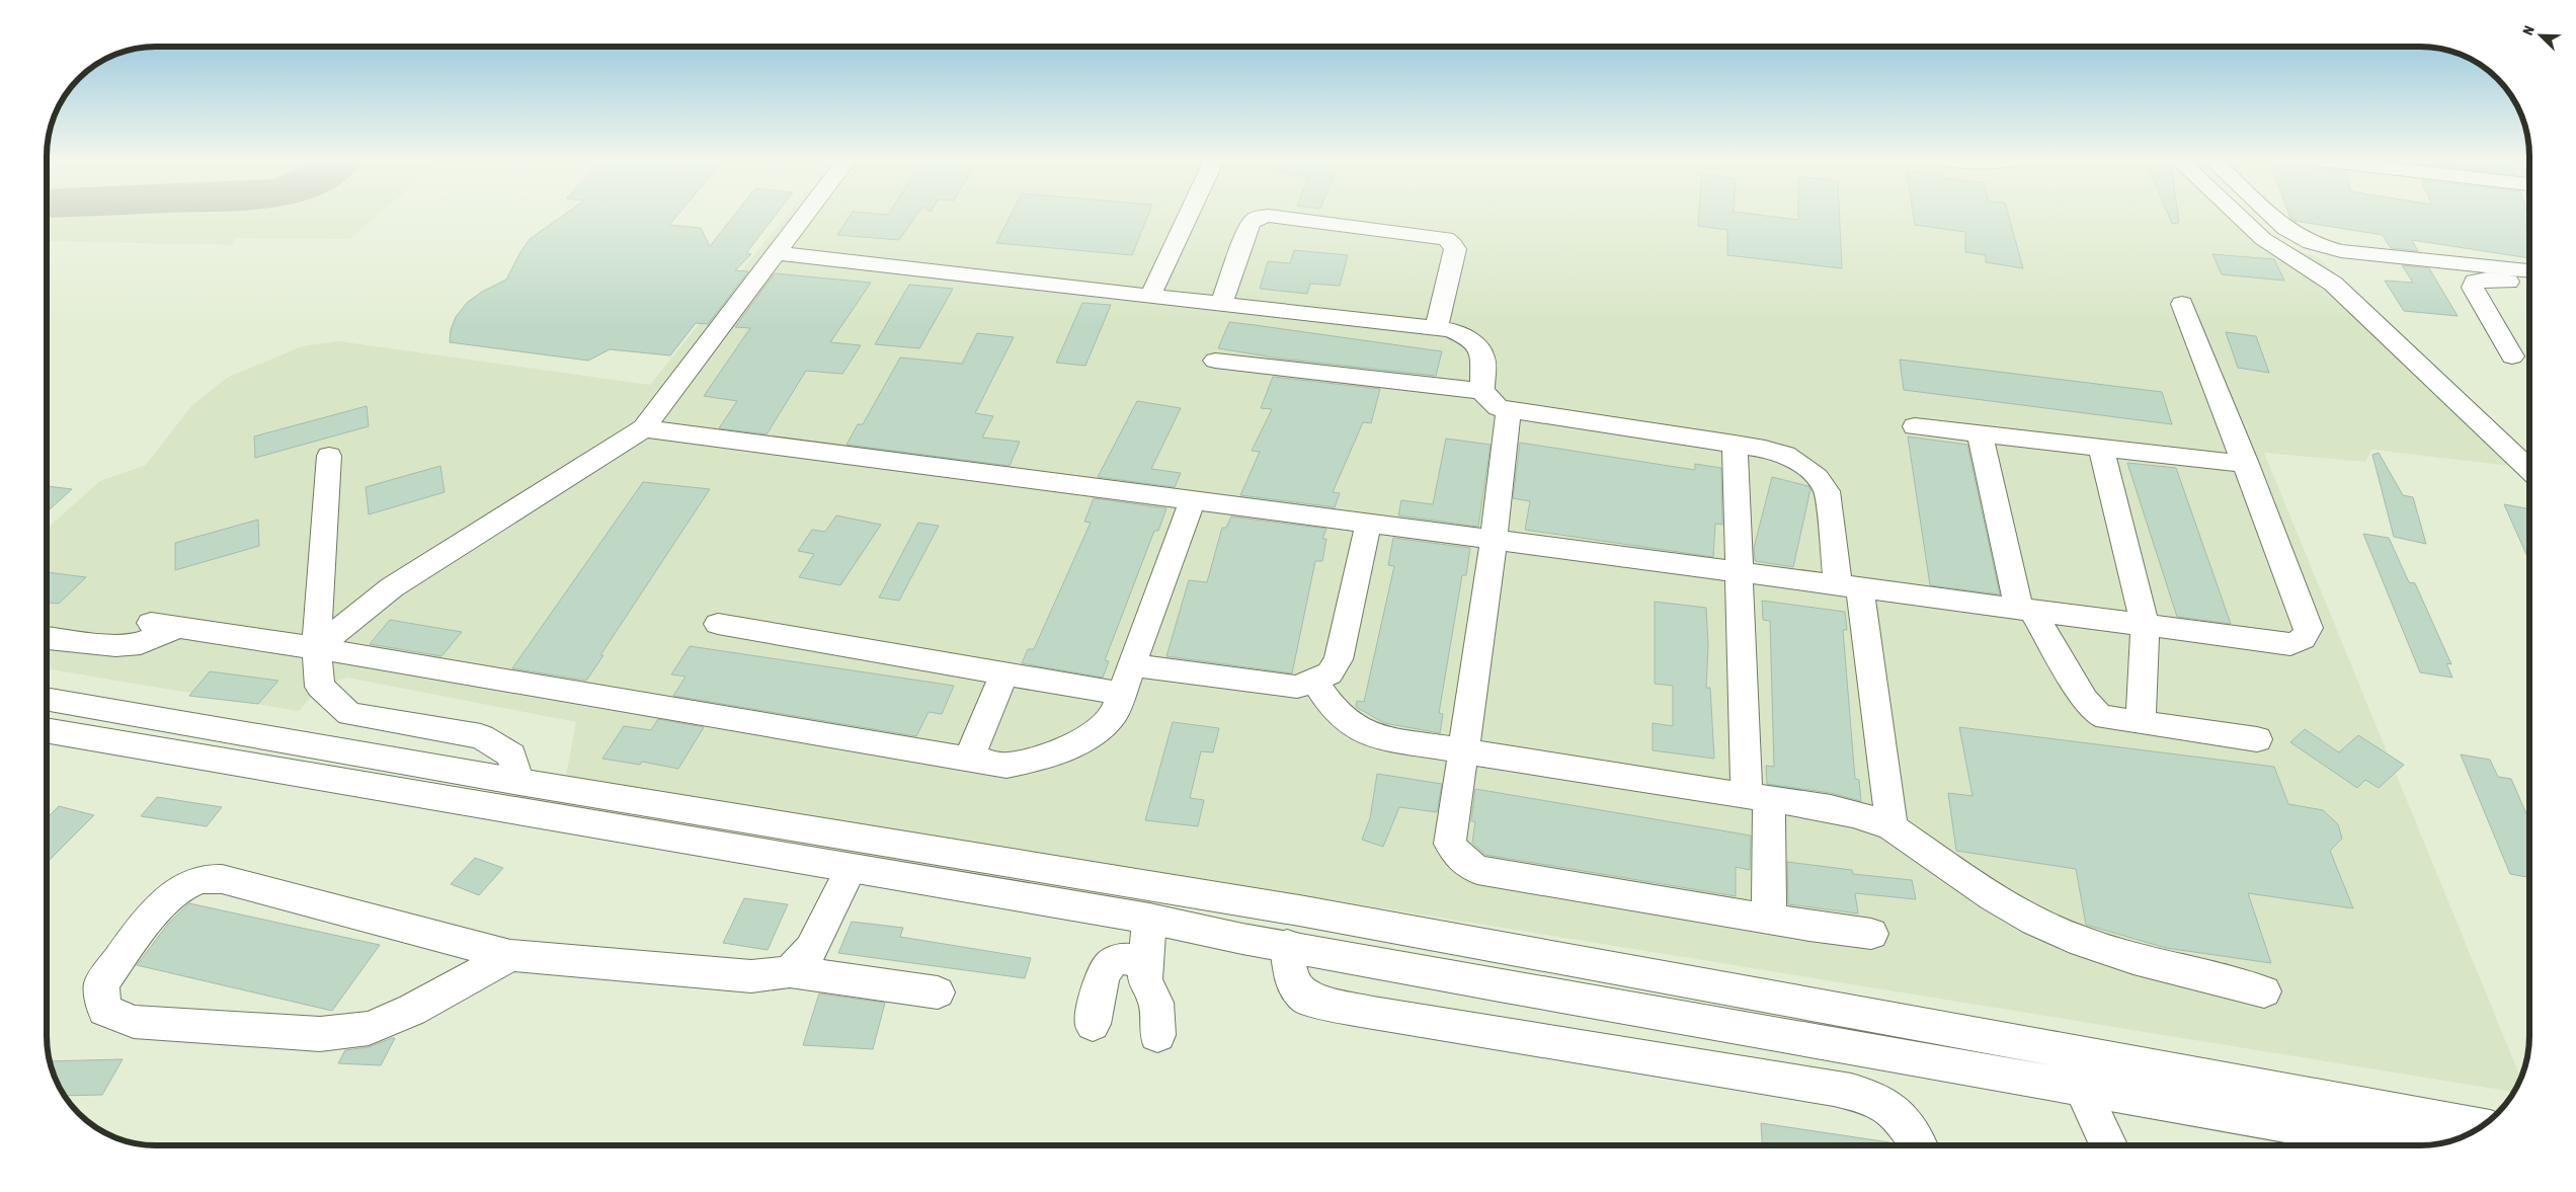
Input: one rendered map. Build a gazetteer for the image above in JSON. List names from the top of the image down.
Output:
{
  "north": "top left"
}
